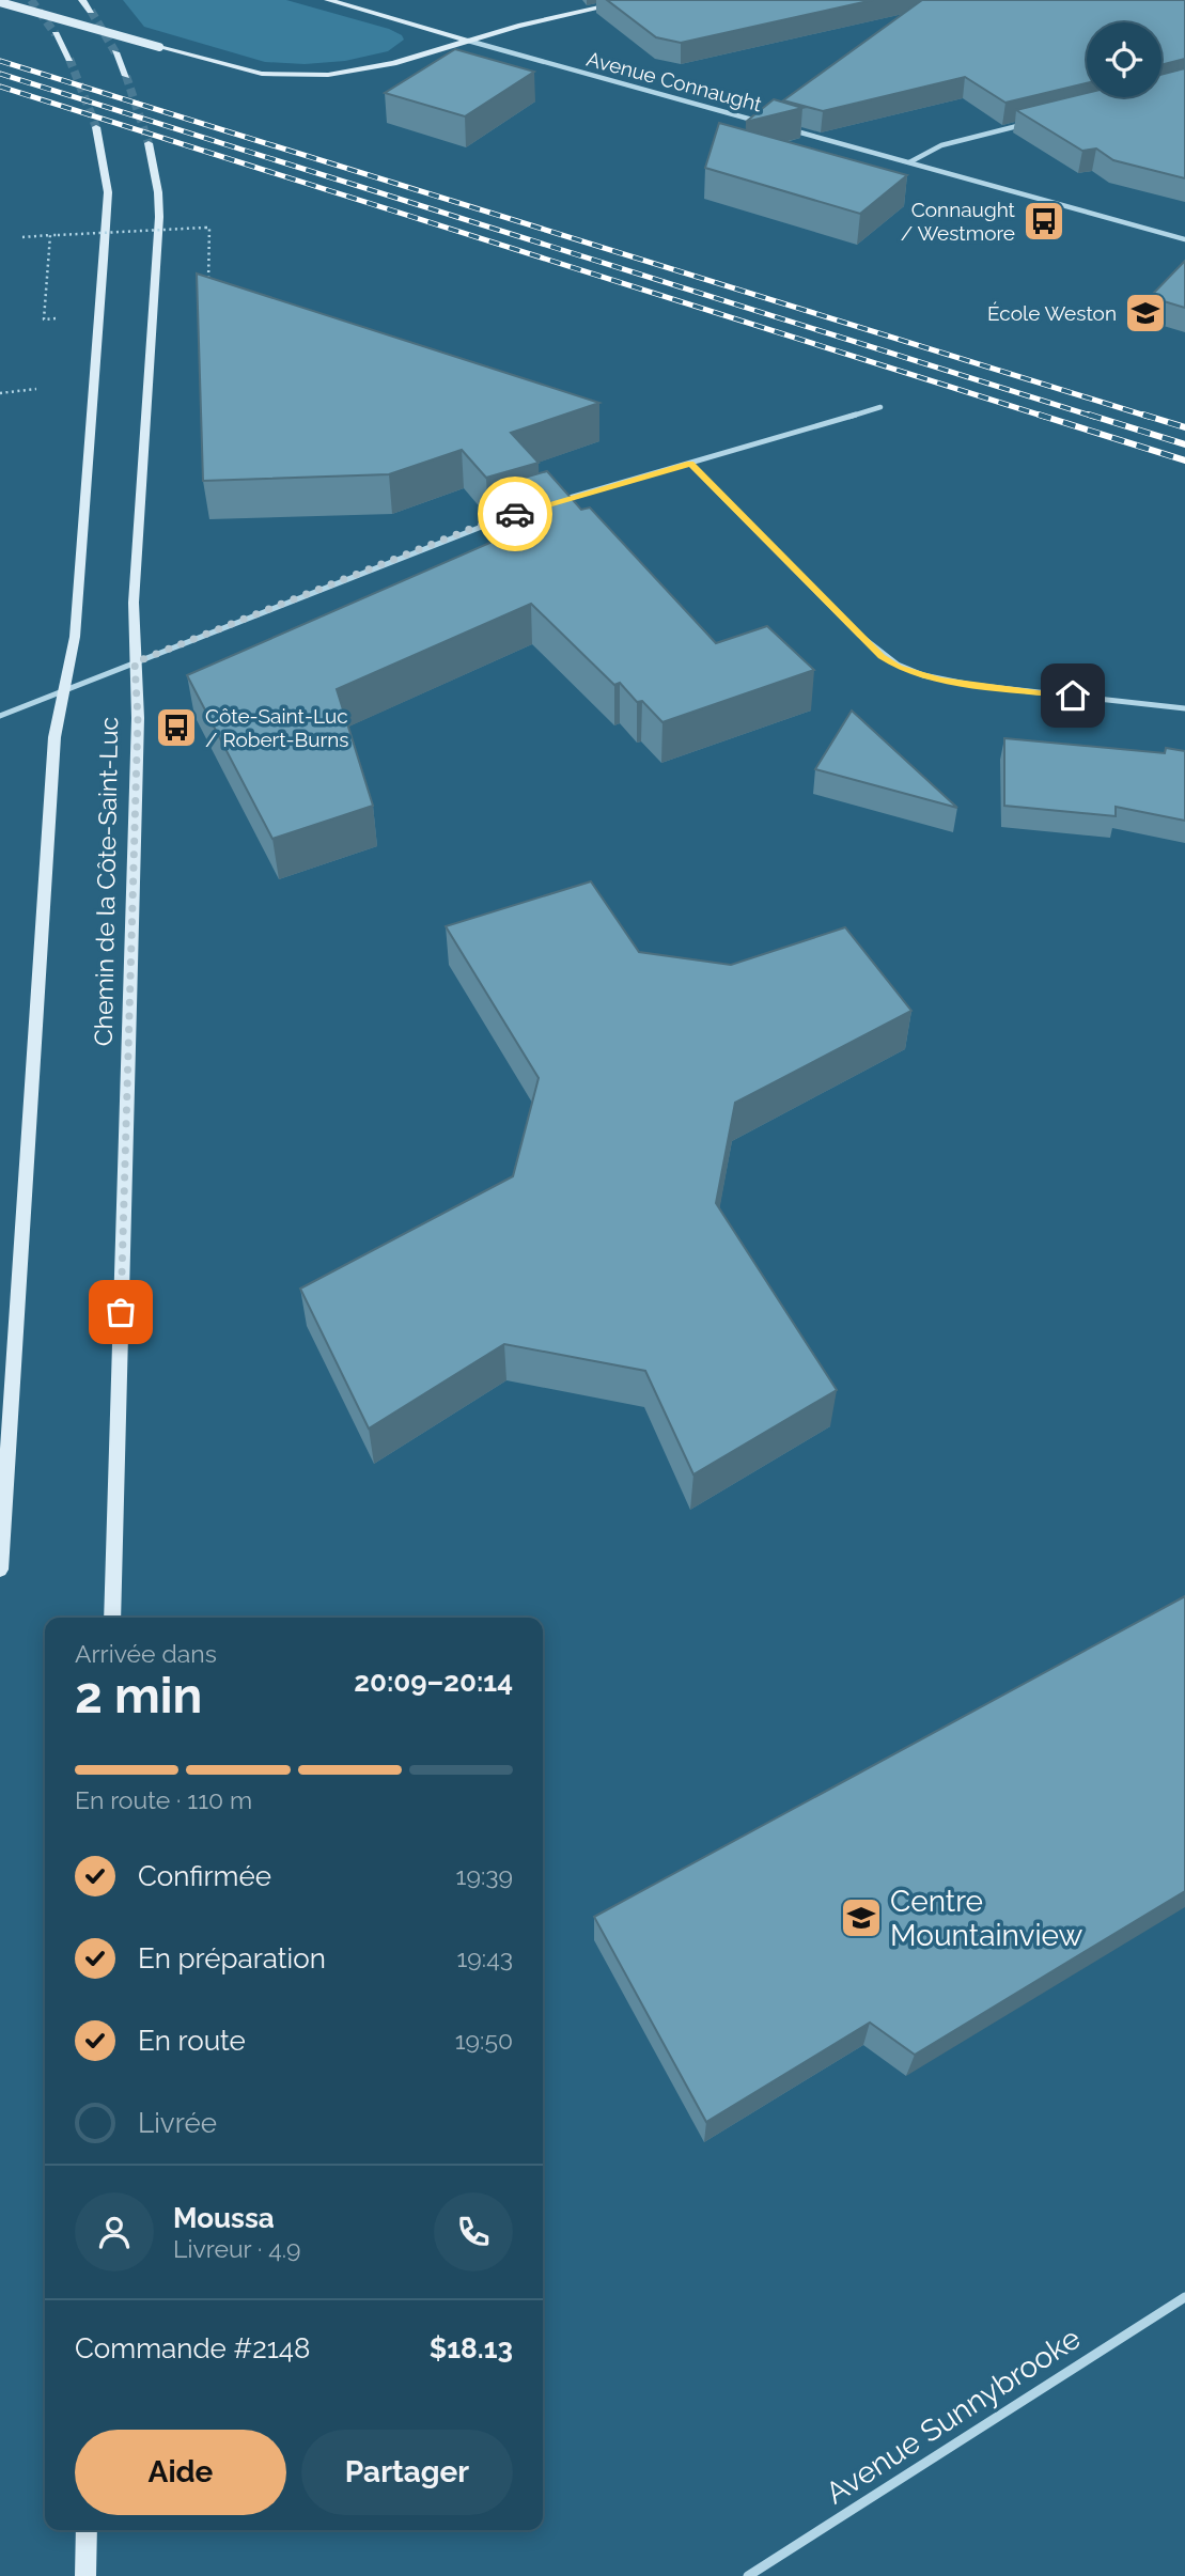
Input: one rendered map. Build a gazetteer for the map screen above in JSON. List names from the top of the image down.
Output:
{
  "streets": {
    "main road": ["Avenue Connaught", "Chemin de la Côte-Saint-Luc"],
    "street": ["Avenue Sunnybrooke"]
  },
  "places": {
    "bus stop": ["Connaught / Westmore", "Côte-Saint-Luc / Robert-Burns"],
    "school or university": ["École Weston", "Centre Mountainview"]
  },
  "page": {
    "heading": ["2 min", "Arrivée dans", "20:09–20:14"],
    "panel": [
      "Moussa",
      "Livreur · 4.9",
      "Commande #2148",
      "$18.13"
    ],
    "bar": "En route · 110 m",
    "list": [
      ["Confirmée", "19:39"],
      ["En préparation", "19:43"],
      ["En route", "19:50"],
      "Livrée"
    ],
    "buttons": ["Aide", "Partager"]
  }
}
